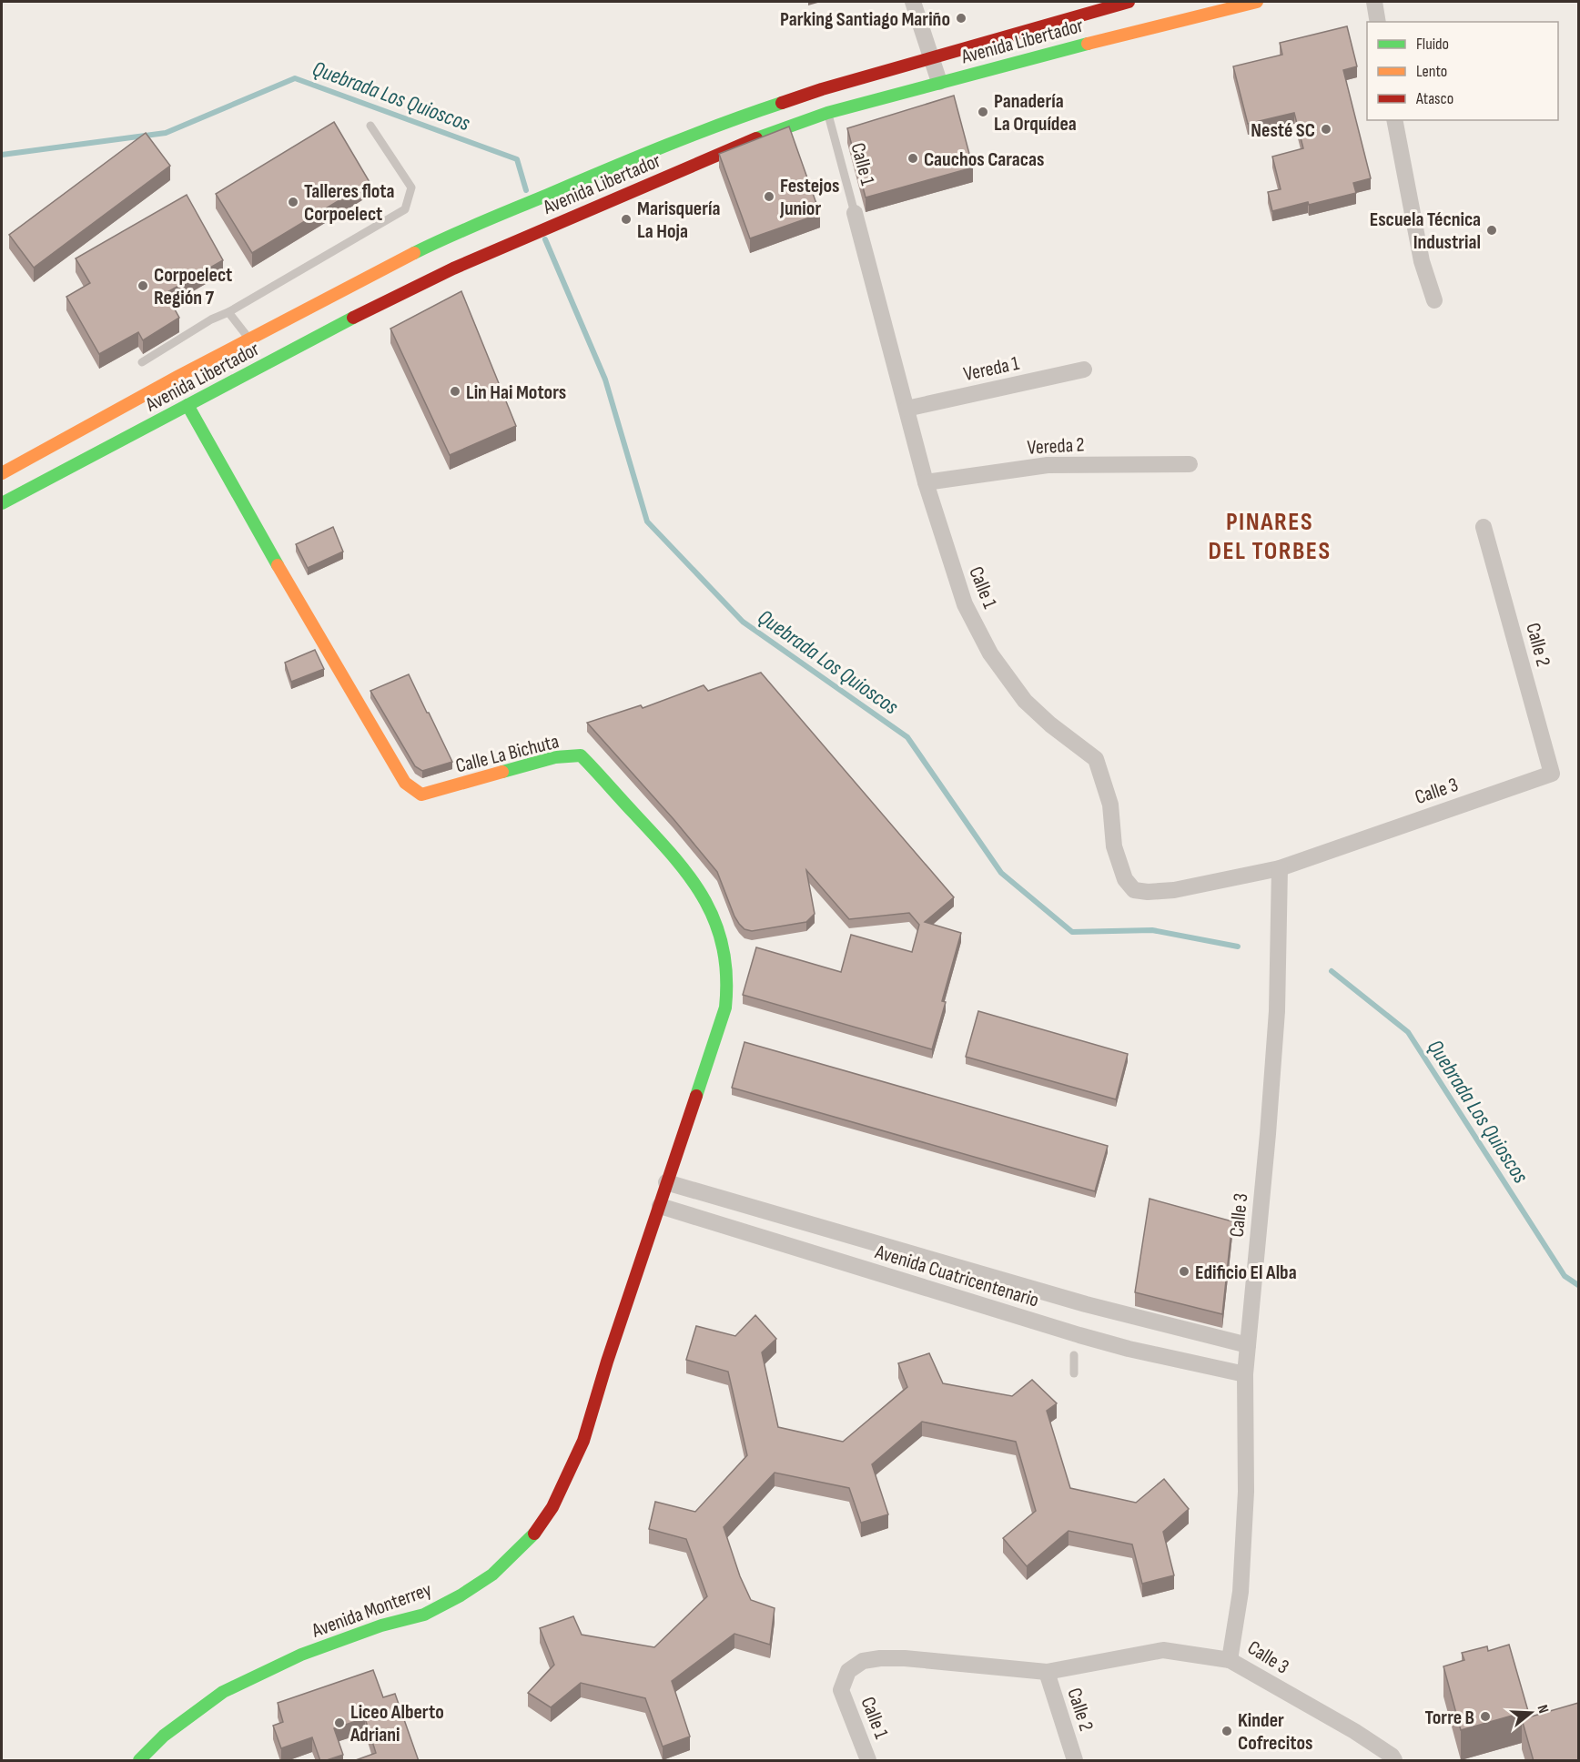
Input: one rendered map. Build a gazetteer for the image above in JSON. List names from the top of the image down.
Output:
{
  "streets": {
    "main road": ["Avenida Libertador", "Calle La Bichuta", "Avenida Monterrey"],
    "street": [
      "Calle 1",
      "Vereda 1",
      "Vereda 2",
      "Calle 2",
      "Calle 3",
      "Avenida Cuatricentenario"
    ]
  },
  "crossings": [
    ["Avenida Libertador", "Calle 1"],
    ["Avenida Libertador", "Calle La Bichuta"],
    ["Calle 1", "Vereda 1"],
    ["Calle 1", "Vereda 2"],
    ["Calle 1", "Calle 2"],
    ["Calle 1", "Calle 3"],
    ["Calle 2", "Calle 3"],
    ["Calle La Bichuta", "Avenida Cuatricentenario"],
    ["Calle La Bichuta", "Avenida Monterrey"],
    ["Calle 3", "Avenida Cuatricentenario"],
    ["Avenida Cuatricentenario", "Avenida Monterrey"]
  ],
  "districts": ["PINARES DEL TORBES"],
  "water": ["Quebrada Los Quioscos"],
  "places": [
    "Parking Santiago Mariño",
    "Panadería La Orquídea",
    "Nesté SC",
    "Cauchos Caracas",
    "Festejos Junior",
    "Talleres flota Corpoelect",
    "Marisquería La Hoja",
    "Escuela Técnica Industrial",
    "Corpoelect Región 7",
    "Lin Hai Motors",
    "Edificio El Alba",
    "Torre B",
    "Liceo Alberto Adriani",
    "Kinder Cofrecitos"
  ],
  "legend": ["Fluido", "Lento", "Atasco"],
  "north": "right"
}
